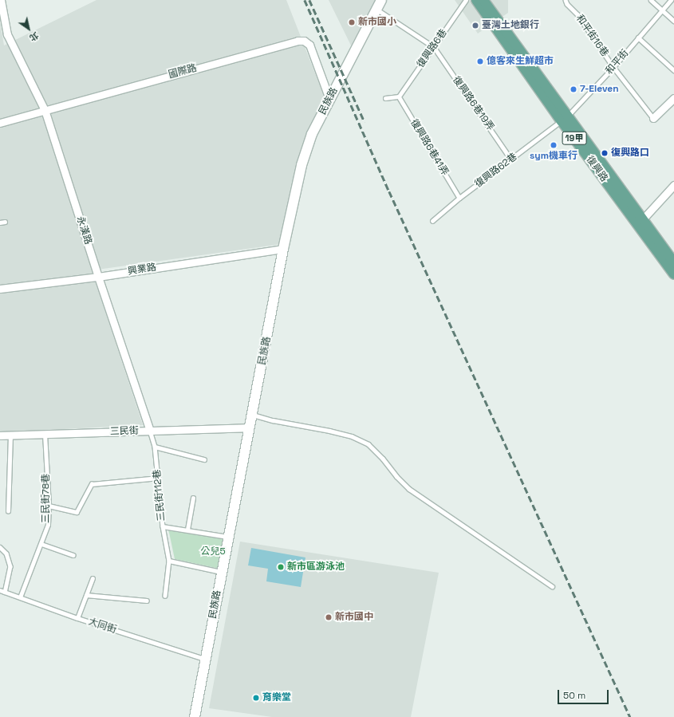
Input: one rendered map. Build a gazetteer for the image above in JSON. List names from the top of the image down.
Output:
{
  "streets": {
    "main road": ["19甲", "復興路"],
    "street": [
      "國際路",
      "民族路",
      "永漢路",
      "興業路",
      "三民街"
    ],
    "lane": [
      "和平街16巷",
      "復興路6巷",
      "和平街",
      "復興路6巷19弄",
      "復興路6巷41弄",
      "復興路62巷",
      "三民街112巷",
      "三民街78巷",
      "大同街"
    ]
  },
  "crossings": [
    ["和平街16巷", "和平街"],
    ["復興路6巷", "復興路6巷19弄"],
    ["復興路6巷", "復興路6巷41弄"],
    ["和平街", "復興路"],
    ["和平街", "復興路62巷"],
    ["國際路", "民族路"],
    ["國際路", "永漢路"],
    ["民族路", "興業路"],
    ["民族路", "三民街"],
    ["民族路", "大同街"],
    ["復興路6巷19弄", "復興路62巷"],
    ["復興路6巷41弄", "復興路62巷"],
    ["復興路", "復興路62巷"],
    ["永漢路", "興業路"],
    ["永漢路", "三民街"],
    ["永漢路", "三民街112巷"],
    ["三民街", "三民街112巷"],
    ["三民街", "三民街78巷"],
    ["三民街78巷", "大同街"]
  ],
  "parks": ["公兒5"],
  "places": [
    "新市國小",
    "臺灣土地銀行",
    "億客來生鮮超市",
    "7-Eleven",
    "sym機車行",
    "復興路口",
    "新市區游泳池",
    "新市國中",
    "育樂堂"
  ],
  "scale_bar": "50 m",
  "north": "bottom right"
}
